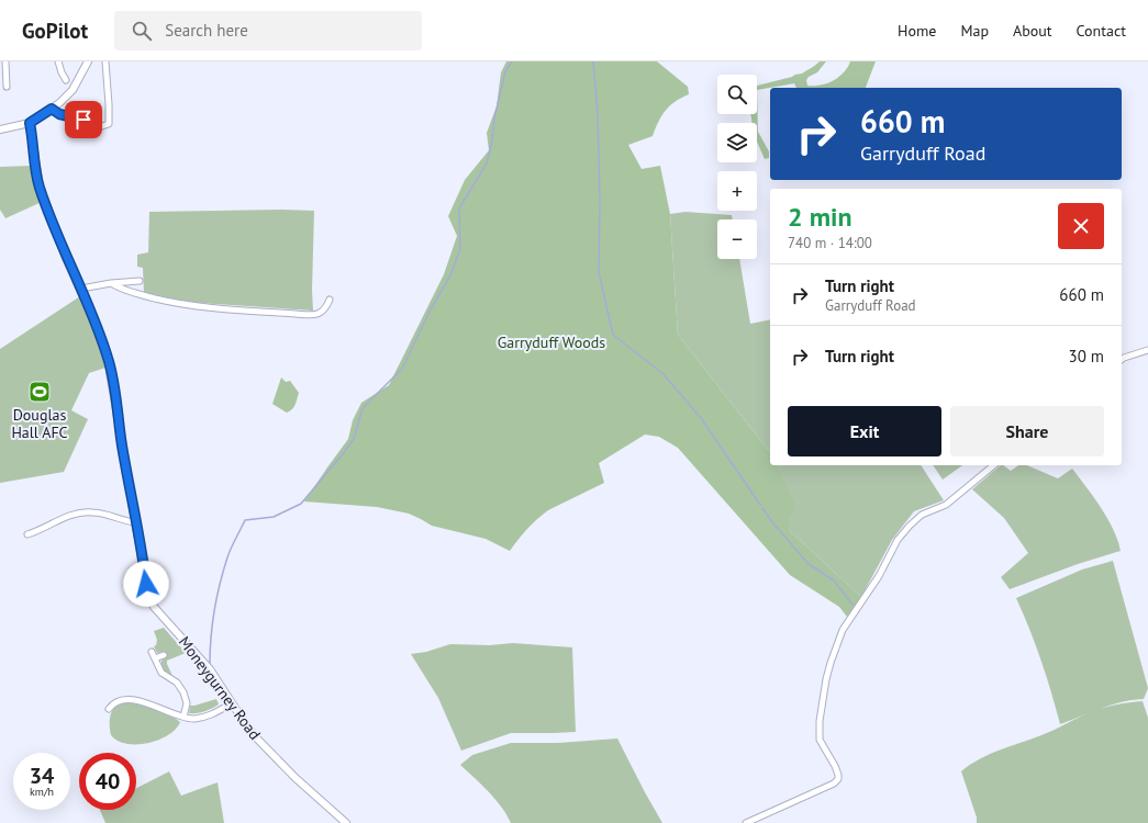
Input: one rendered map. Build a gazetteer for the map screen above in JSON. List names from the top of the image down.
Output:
{
  "streets": {
    "street": ["Moneygurney Road"]
  },
  "parks": ["Garryduff Woods"],
  "places": {
    "sports": ["Douglas Hall AFC"]
  },
  "page": {
    "header": "GoPilot",
    "search": "Search here",
    "nav": [
      "Home",
      "Map",
      "About",
      "Contact"
    ],
    "map_buttons": ["+", "−"],
    "turn": ["660 m", "Garryduff Road"],
    "heading": ["2 min", "740 m · 14:00"],
    "list": [
      {
        "name": "Turn right",
        "note": "Garryduff Road",
        "value": "660 m"
      },
      {
        "name": "Turn right",
        "value": "30 m"
      }
    ],
    "buttons": ["Exit", "Share"],
    "speed": "34 km/h",
    "limit": "40"
  }
}
